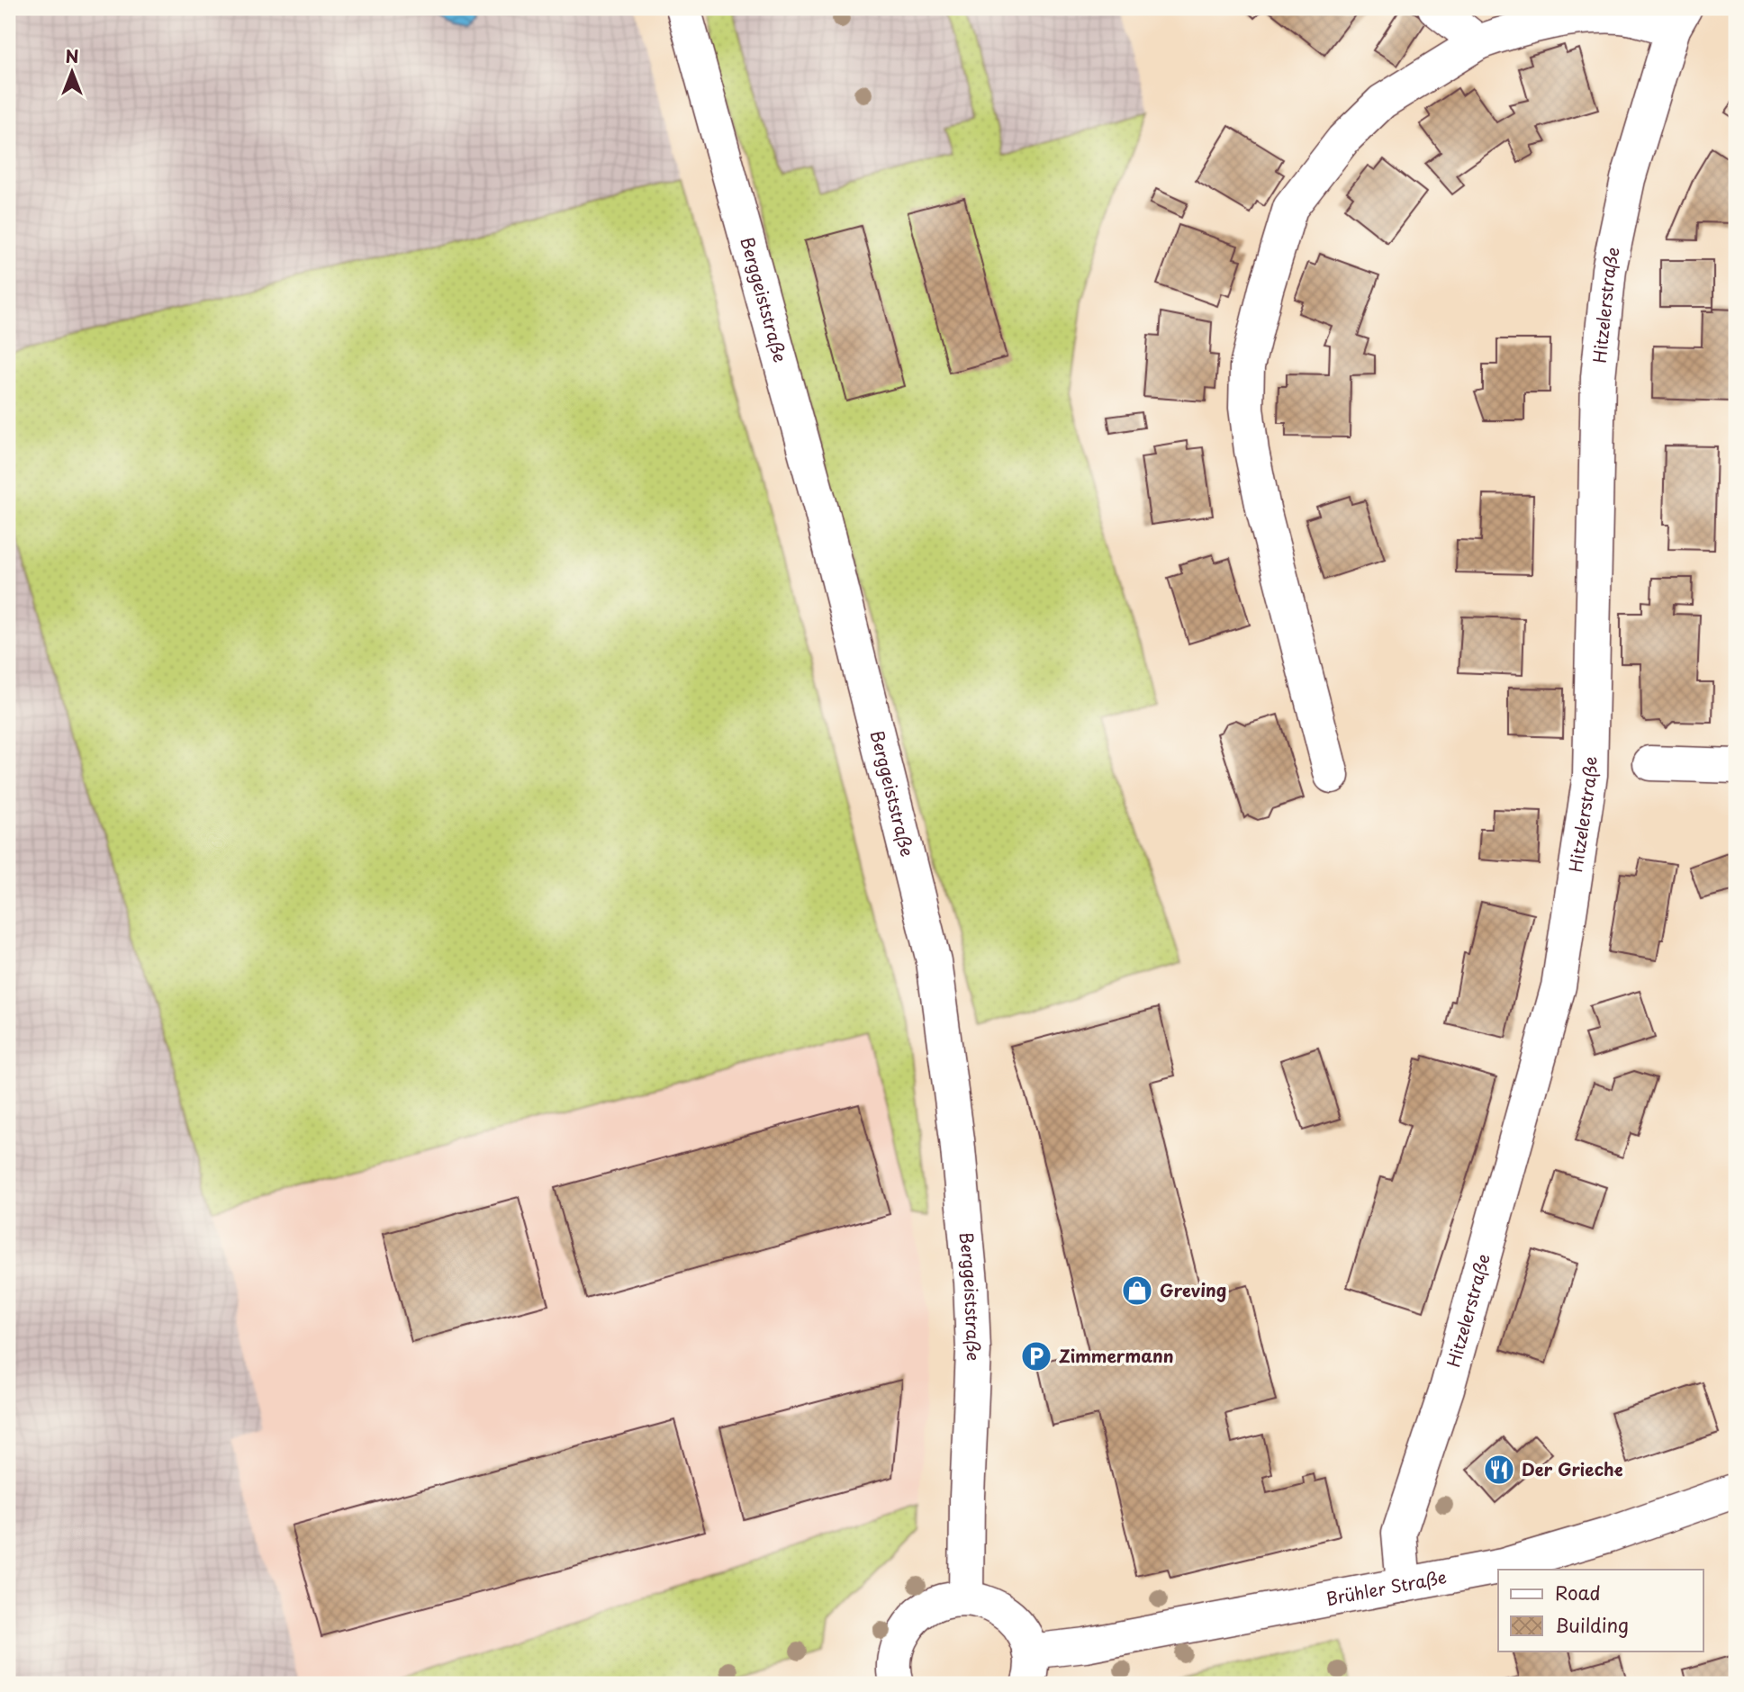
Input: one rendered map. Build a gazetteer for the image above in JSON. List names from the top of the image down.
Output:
{
  "streets": {
    "street": ["Berggeiststraße", "Hitzelerstraße", "Brühler Straße"]
  },
  "crossings": [
    ["Berggeiststraße", "Brühler Straße"],
    ["Hitzelerstraße", "Brühler Straße"]
  ],
  "places": {
    "shop": ["Greving"],
    "parking": ["Zimmermann"],
    "restaurant": ["Der Grieche"]
  },
  "legend": ["Road", "Building"],
  "north": "top"
}
